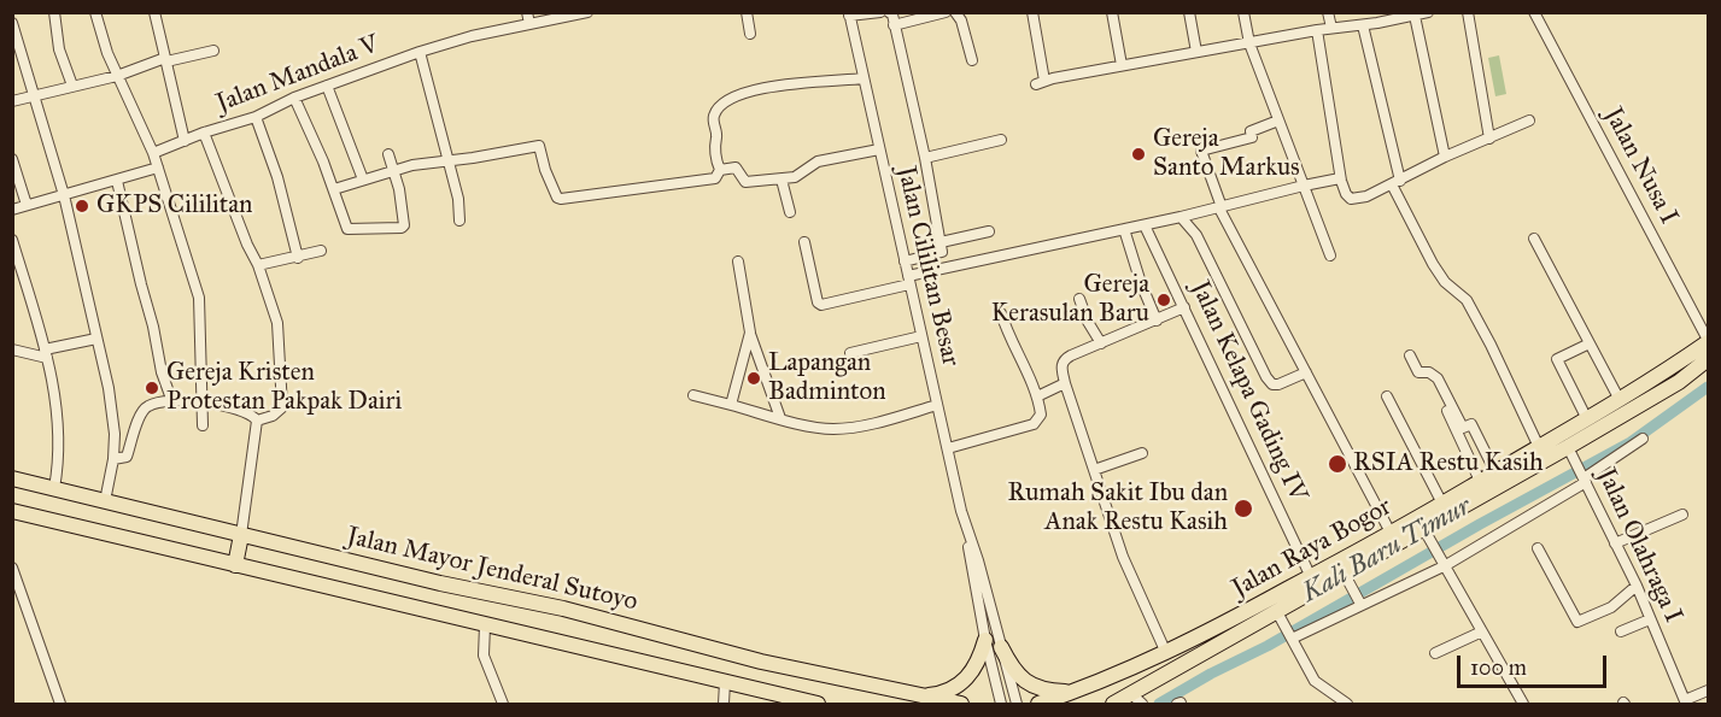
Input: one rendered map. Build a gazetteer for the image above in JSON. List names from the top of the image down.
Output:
{
  "streets": {
    "highway": ["Jalan Raya Bogor", "Jalan Mayor Jenderal Sutoyo"],
    "street": [
      "Jalan Mandala V",
      "Jalan Nusa I",
      "Jalan Cililitan Besar",
      "Jalan Kelapa Gading IV",
      "Jalan Olahraga I"
    ]
  },
  "crossings": [
    ["Jalan Nusa I", "Jalan Raya Bogor"],
    ["Jalan Kelapa Gading IV", "Jalan Raya Bogor"],
    ["Jalan Olahraga I", "Jalan Raya Bogor"]
  ],
  "water": ["Kali Baru Timur"],
  "places": [
    "Gereja Santo Markus",
    "GKPS Cililitan",
    "Gereja Kerasulan Baru",
    "Lapangan Badminton",
    "Gereja Kristen Protestan Pakpak Dairi",
    "RSIA Restu Kasih",
    "Rumah Sakit Ibu dan Anak Restu Kasih"
  ],
  "scale_bar": "100 m"
}
